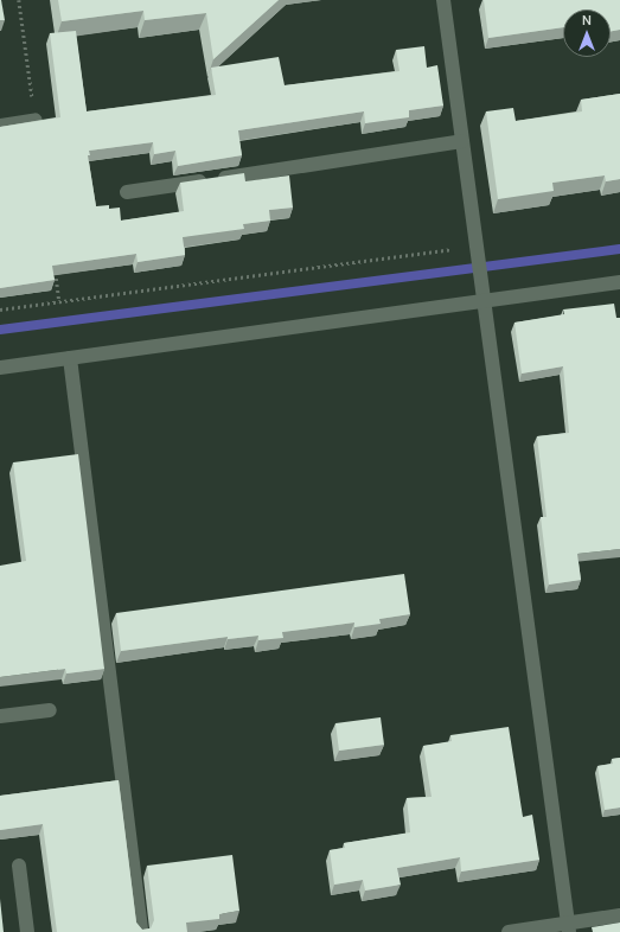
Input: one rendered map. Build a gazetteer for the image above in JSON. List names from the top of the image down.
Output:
{
  "north": "top"
}
